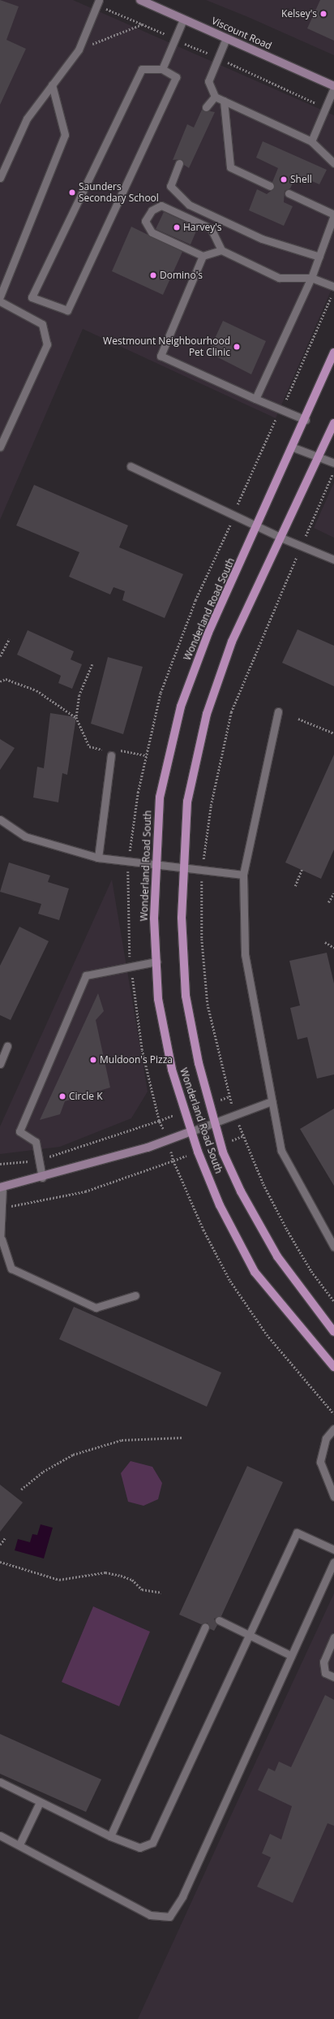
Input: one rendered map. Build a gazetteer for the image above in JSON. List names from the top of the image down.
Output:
{
  "streets": {
    "main road": ["Wonderland Road South"],
    "street": ["Viscount Road"]
  },
  "places": [
    "Kelsey's",
    "Shell",
    "Saunders Secondary School",
    "Harvey's",
    "Domino's",
    "Westmount Neighbourhood Pet Clinic",
    "Muldoon's Pizza",
    "Circle K"
  ]
}
